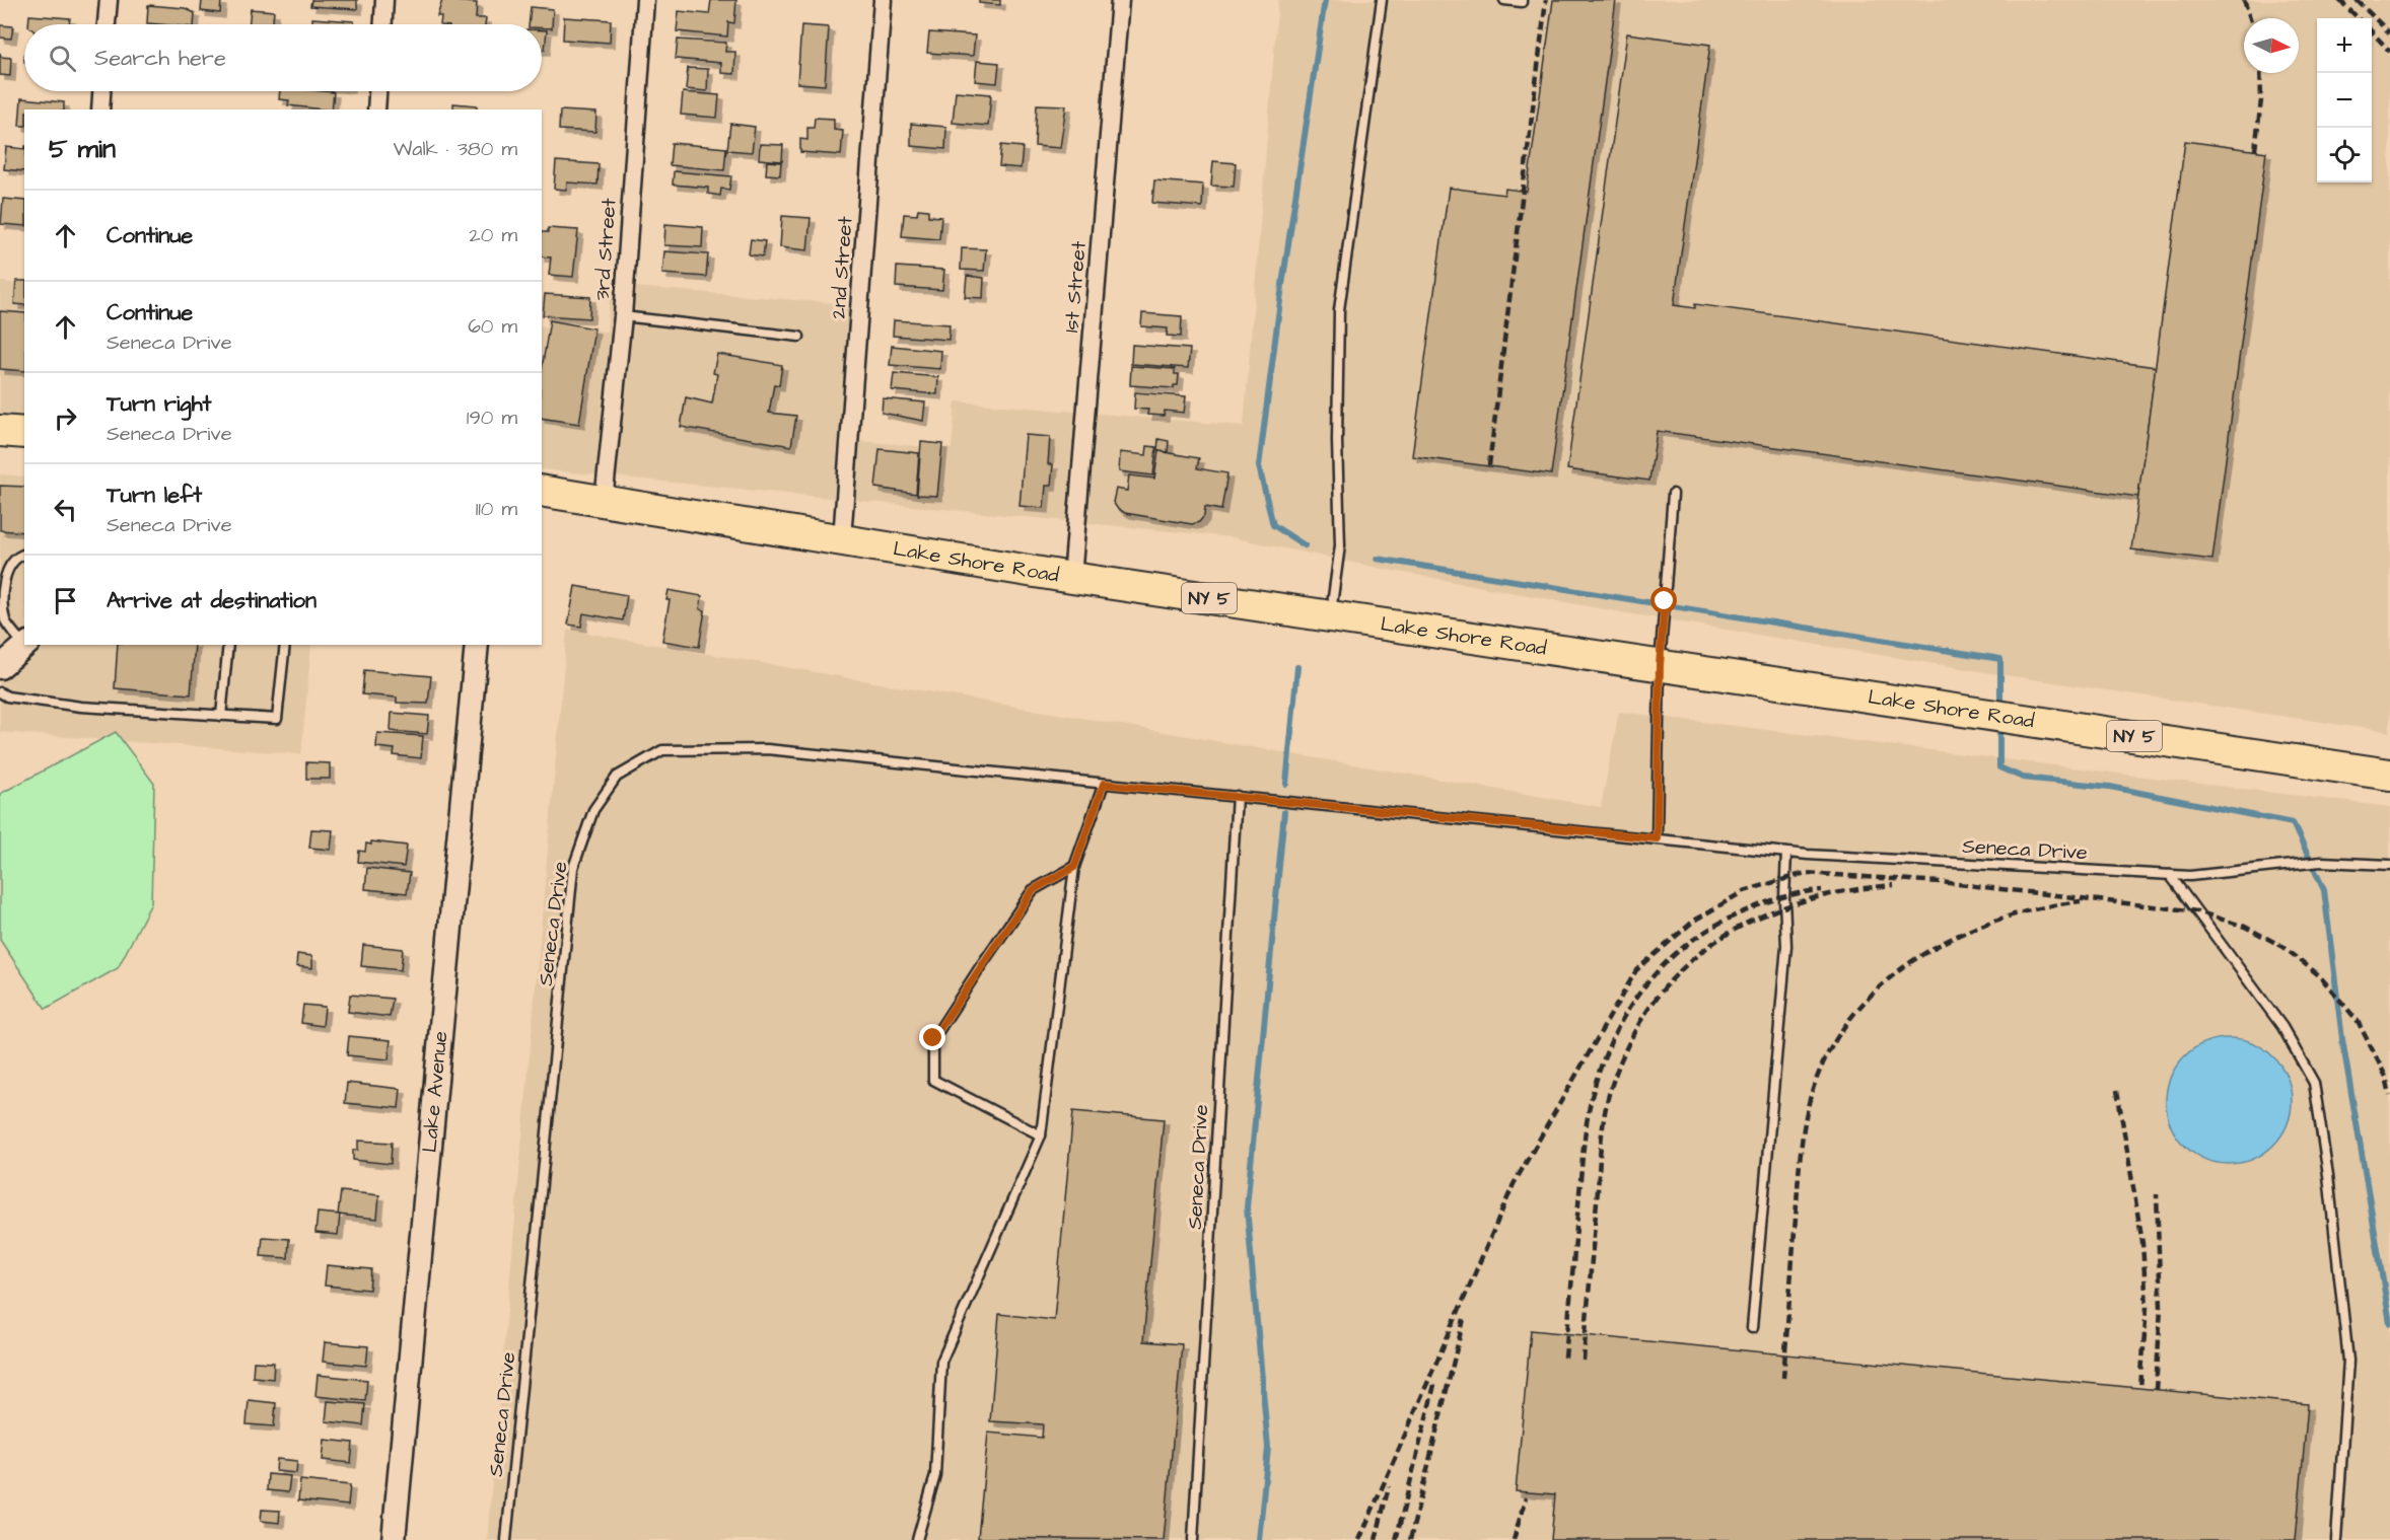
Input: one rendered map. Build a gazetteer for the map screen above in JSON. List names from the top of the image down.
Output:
{
  "streets": {
    "highway": ["Lake Shore Road", "NY 5"],
    "street": [
      "3rd Street",
      "2nd Street",
      "1st Street",
      "Lake Avenue"
    ],
    "lane": ["Seneca Drive"]
  },
  "crossings": [
    ["3rd Street", "Lake Shore Road"],
    ["2nd Street", "Lake Shore Road"],
    ["1st Street", "Lake Shore Road"]
  ],
  "north": "right",
  "page": {
    "map_buttons": ["+", "−"],
    "search": "Search here",
    "heading": ["5 min", "Walk · 380 m"],
    "list": [
      ["Continue", "20 m"],
      ["Continue", "Seneca Drive", "60 m"],
      ["Turn right", "Seneca Drive", "190 m"],
      ["Turn left", "Seneca Drive", "110 m"],
      "Arrive at destination"
    ]
  }
}
